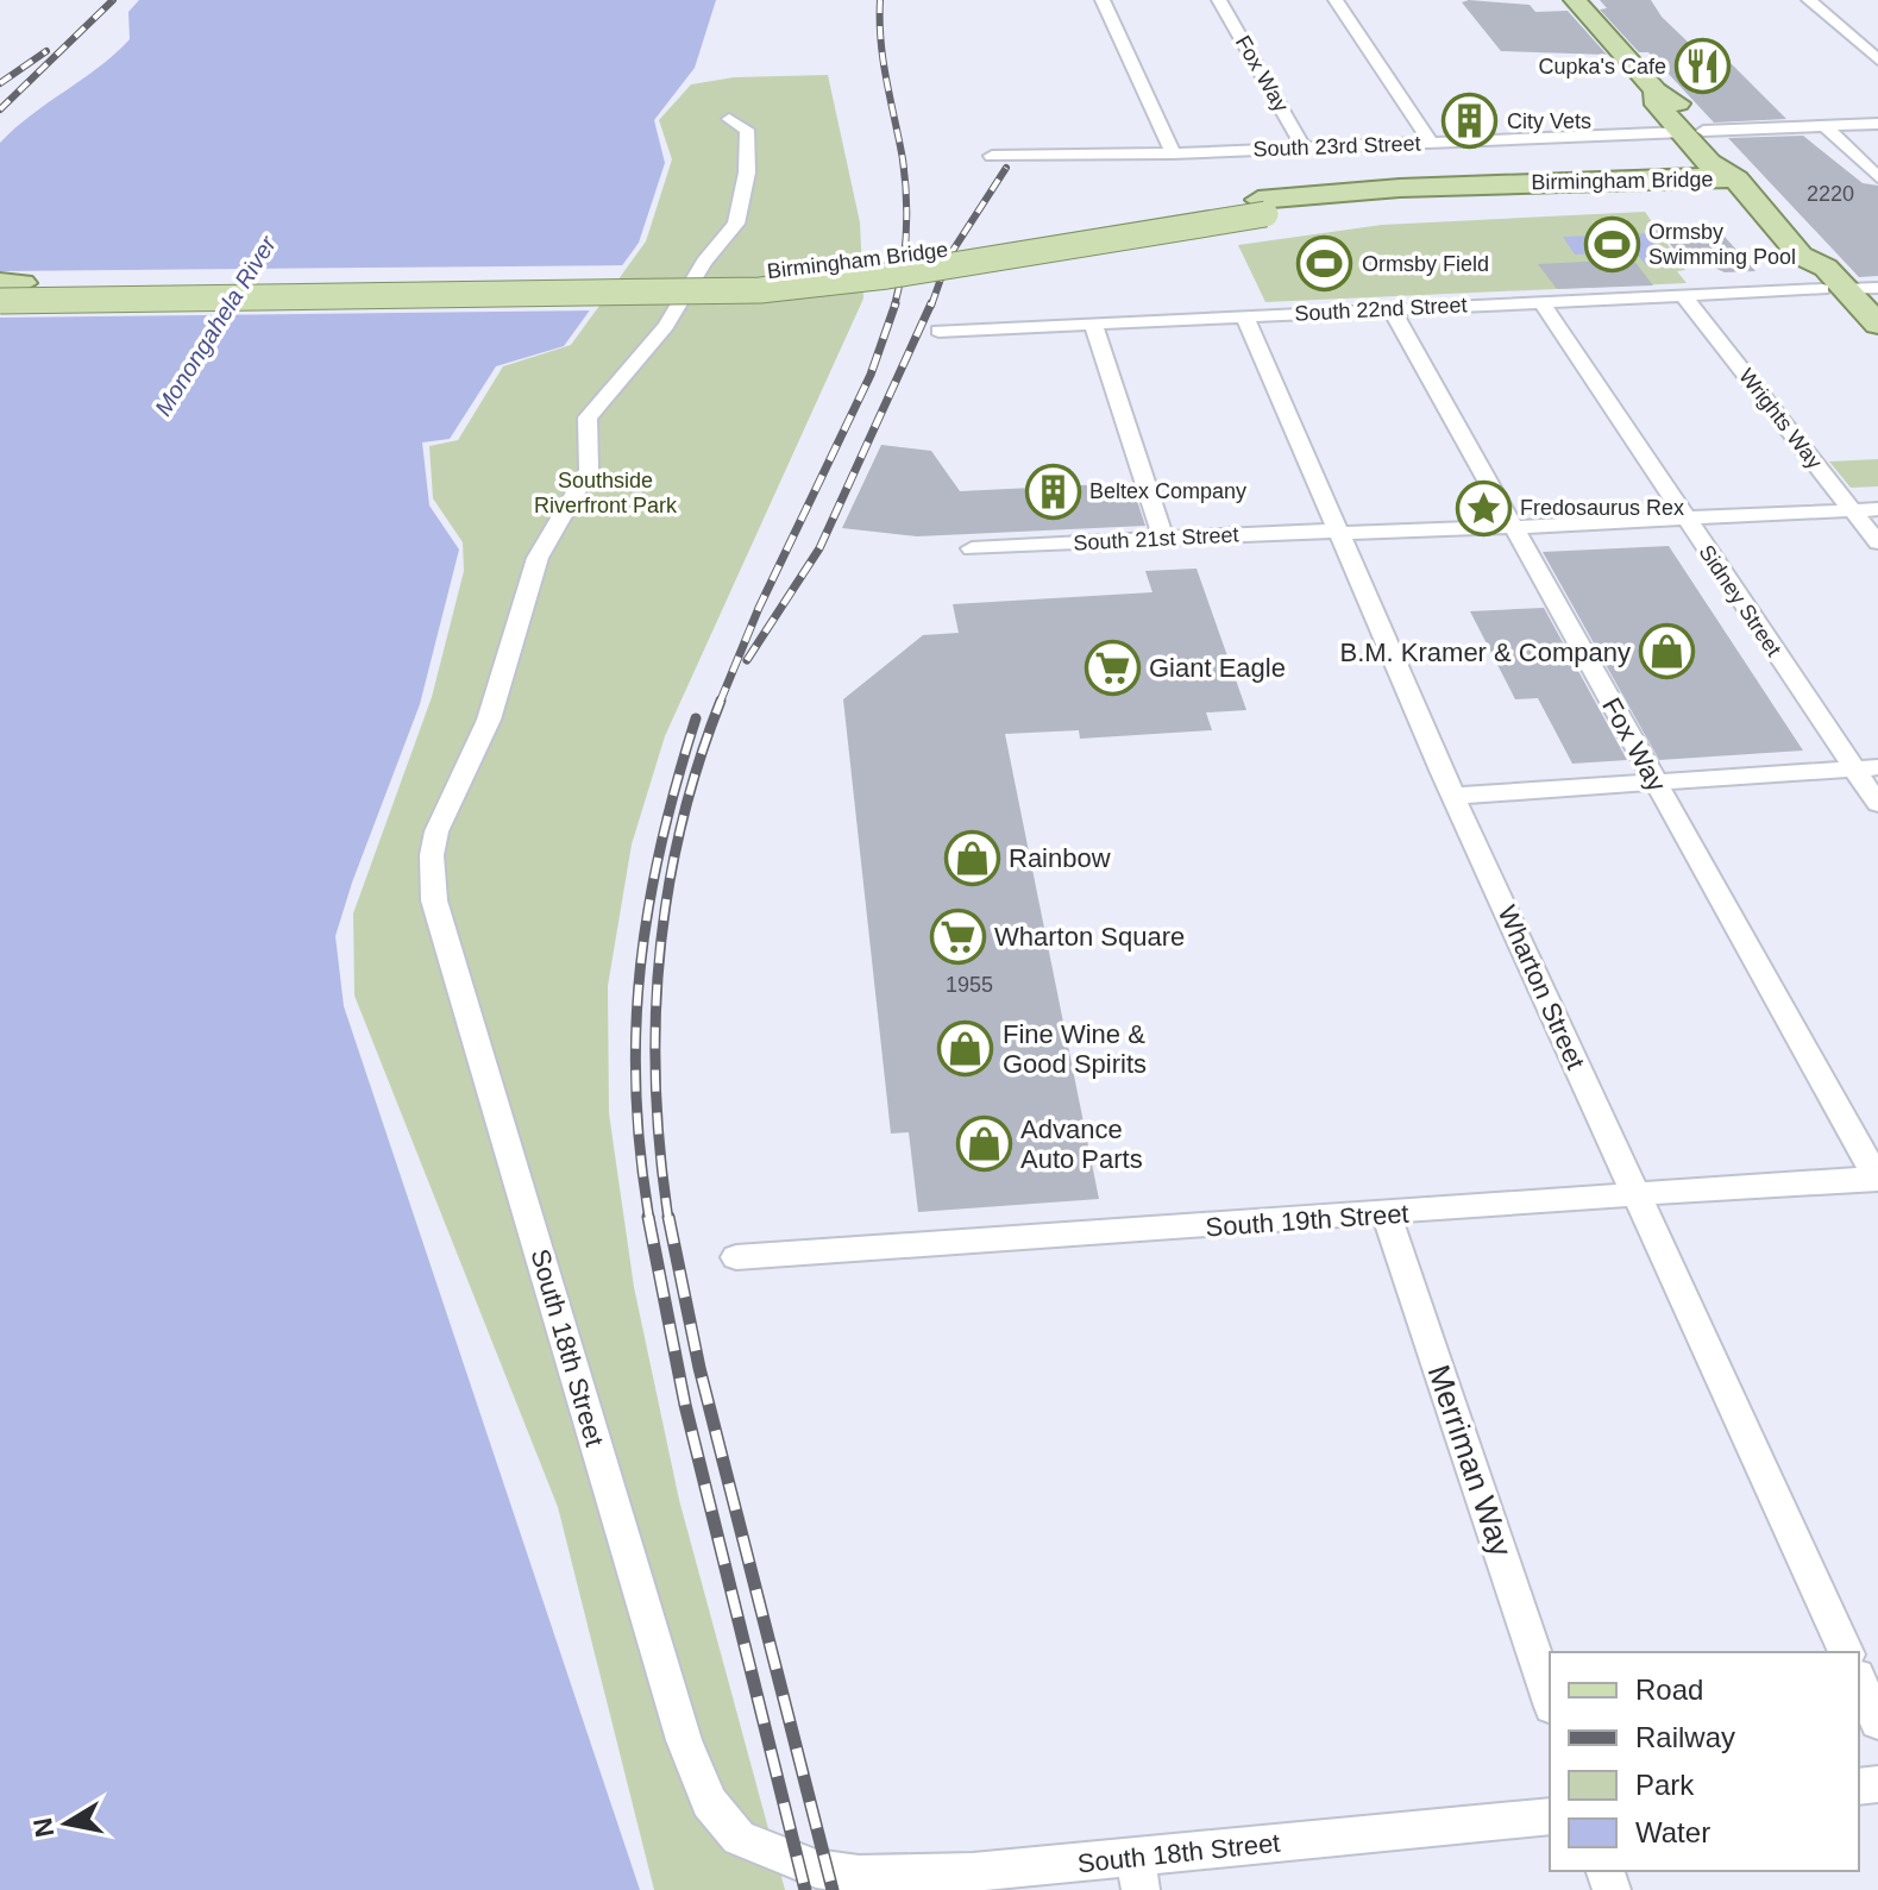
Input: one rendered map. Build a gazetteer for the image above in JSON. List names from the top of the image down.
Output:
{
  "streets": {
    "main road": ["Birmingham Bridge"],
    "street": [
      "Fox Way",
      "South 23rd Street",
      "South 22nd Street",
      "Wrights Way",
      "South 21st Street",
      "Sidney Street",
      "Wharton Street",
      "South 19th Street",
      "South 18th Street",
      "Merriman Way"
    ]
  },
  "crossings": [
    ["Fox Way", "South 23rd Street"],
    ["Fox Way", "South 22nd Street"],
    ["Fox Way", "South 21st Street"],
    ["Fox Way", "South 19th Street"],
    ["South 22nd Street", "Wrights Way"],
    ["South 22nd Street", "Sidney Street"],
    ["South 22nd Street", "Wharton Street"],
    ["Wrights Way", "South 21st Street"],
    ["South 21st Street", "Sidney Street"],
    ["South 21st Street", "Wharton Street"],
    ["Wharton Street", "South 19th Street"],
    ["South 19th Street", "Merriman Way"]
  ],
  "water": ["Monongahela River"],
  "parks": ["Southside Riverfront Park"],
  "places": {
    "restaurant": ["Cupka's Cafe"],
    "building": ["City Vets", "Beltex Company"],
    "sports": ["Ormsby Swimming Pool", "Ormsby Field"],
    "place": ["Fredosaurus Rex"],
    "shop": [
      "B.M. Kramer & Company",
      "Rainbow",
      "Fine Wine & Good Spirits",
      "Advance Auto Parts"
    ],
    "supermarket": ["Giant Eagle", "Wharton Square"]
  },
  "house_numbers": ["2220", "1955"],
  "legend": [
    "Road",
    "Railway",
    "Park",
    "Water"
  ],
  "north": "left"
}
